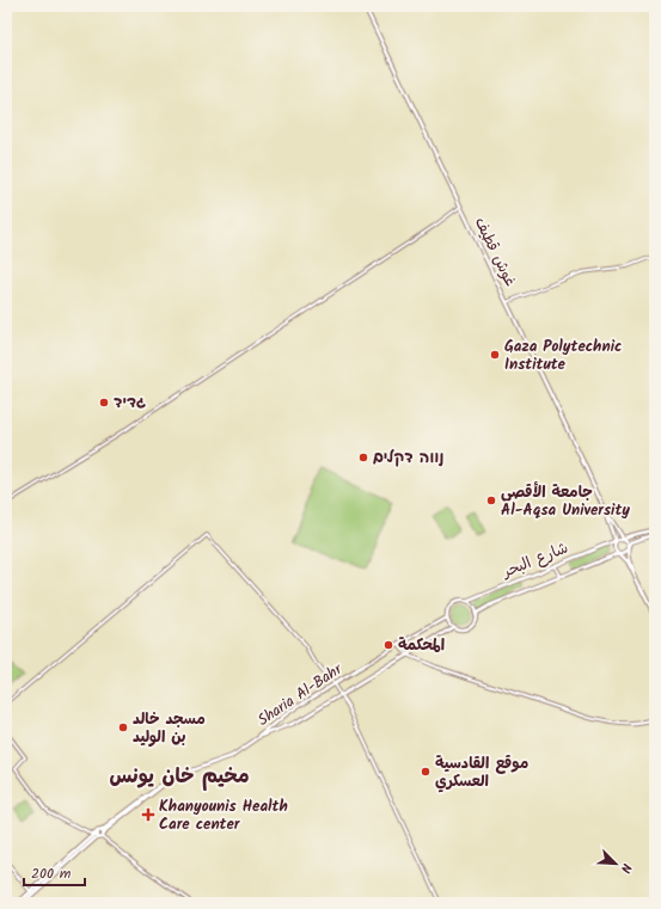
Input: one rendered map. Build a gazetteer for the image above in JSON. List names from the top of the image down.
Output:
{
  "streets": {
    "main road": ["غوش قطيف", "شارع البحر", "Sharia Al-Bahr"]
  },
  "crossings": [
    ["غوش قطيف", "شارع البحر"],
    ["شارع البحر", "Sharia Al-Bahr"]
  ],
  "districts": ["مخيم خان يونس"],
  "places": {
    "other": [
      "Gaza Polytechnic Institute",
      "גדיד",
      "נווה דקלים",
      "جامعة الأقصى Al-Aqsa University",
      "المحكمة",
      "مسجد خالد بن الوليد",
      "موقع القادسية العسكري"
    ],
    "health": ["Khanyounis Health Care center"]
  },
  "scale_bar": "200 m",
  "north": "bottom right"
}
